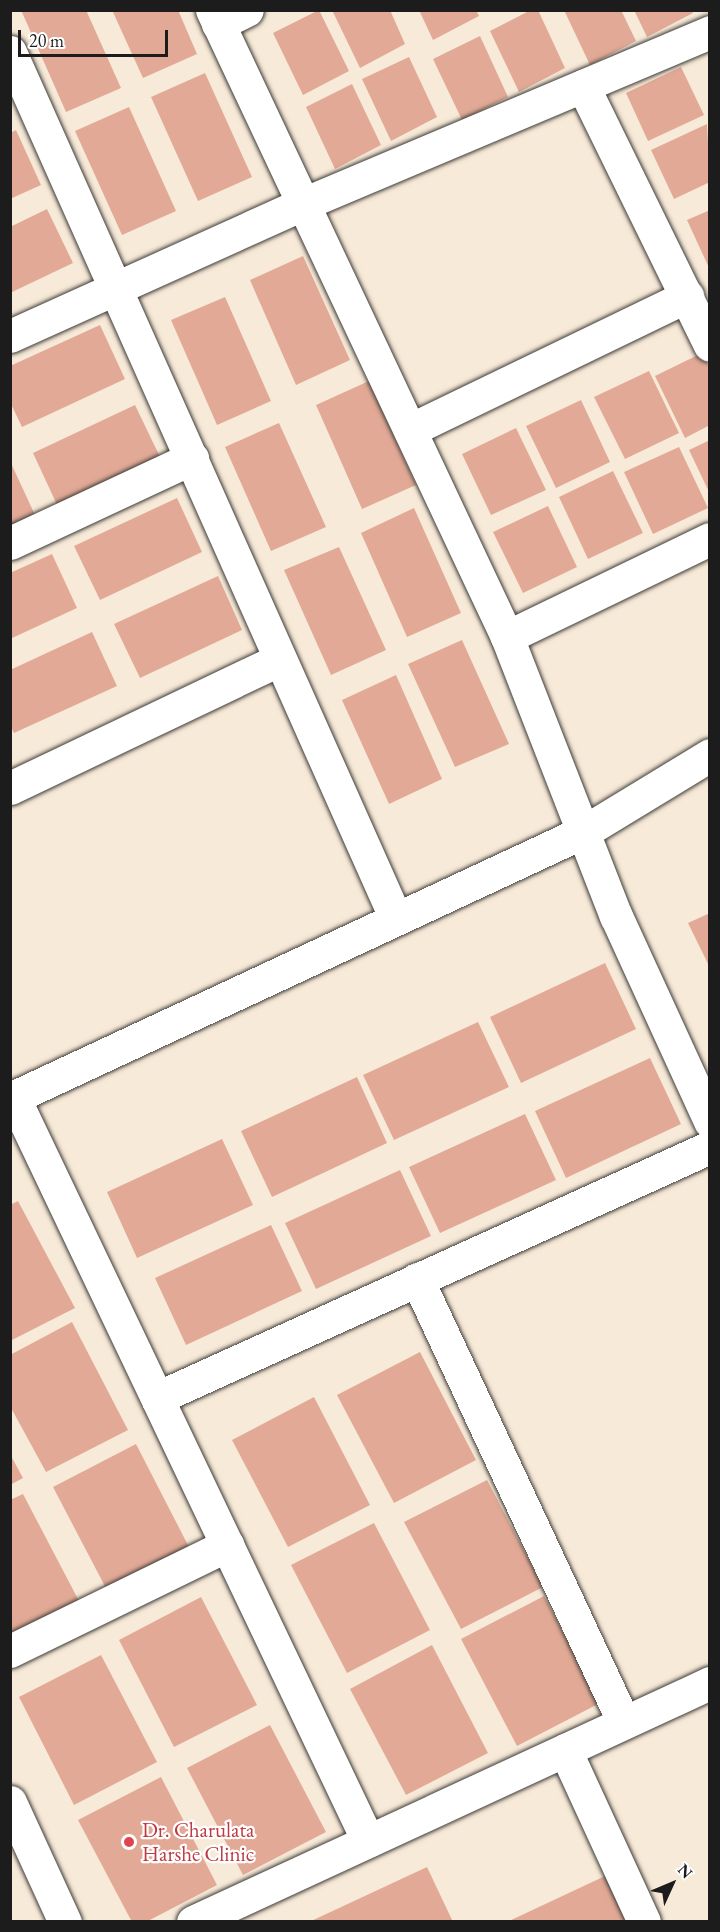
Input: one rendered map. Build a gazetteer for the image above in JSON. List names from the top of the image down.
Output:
{
  "places": ["Dr. Charulata Harshe Clinic"],
  "scale_bar": "20 m",
  "north": "top right"
}
